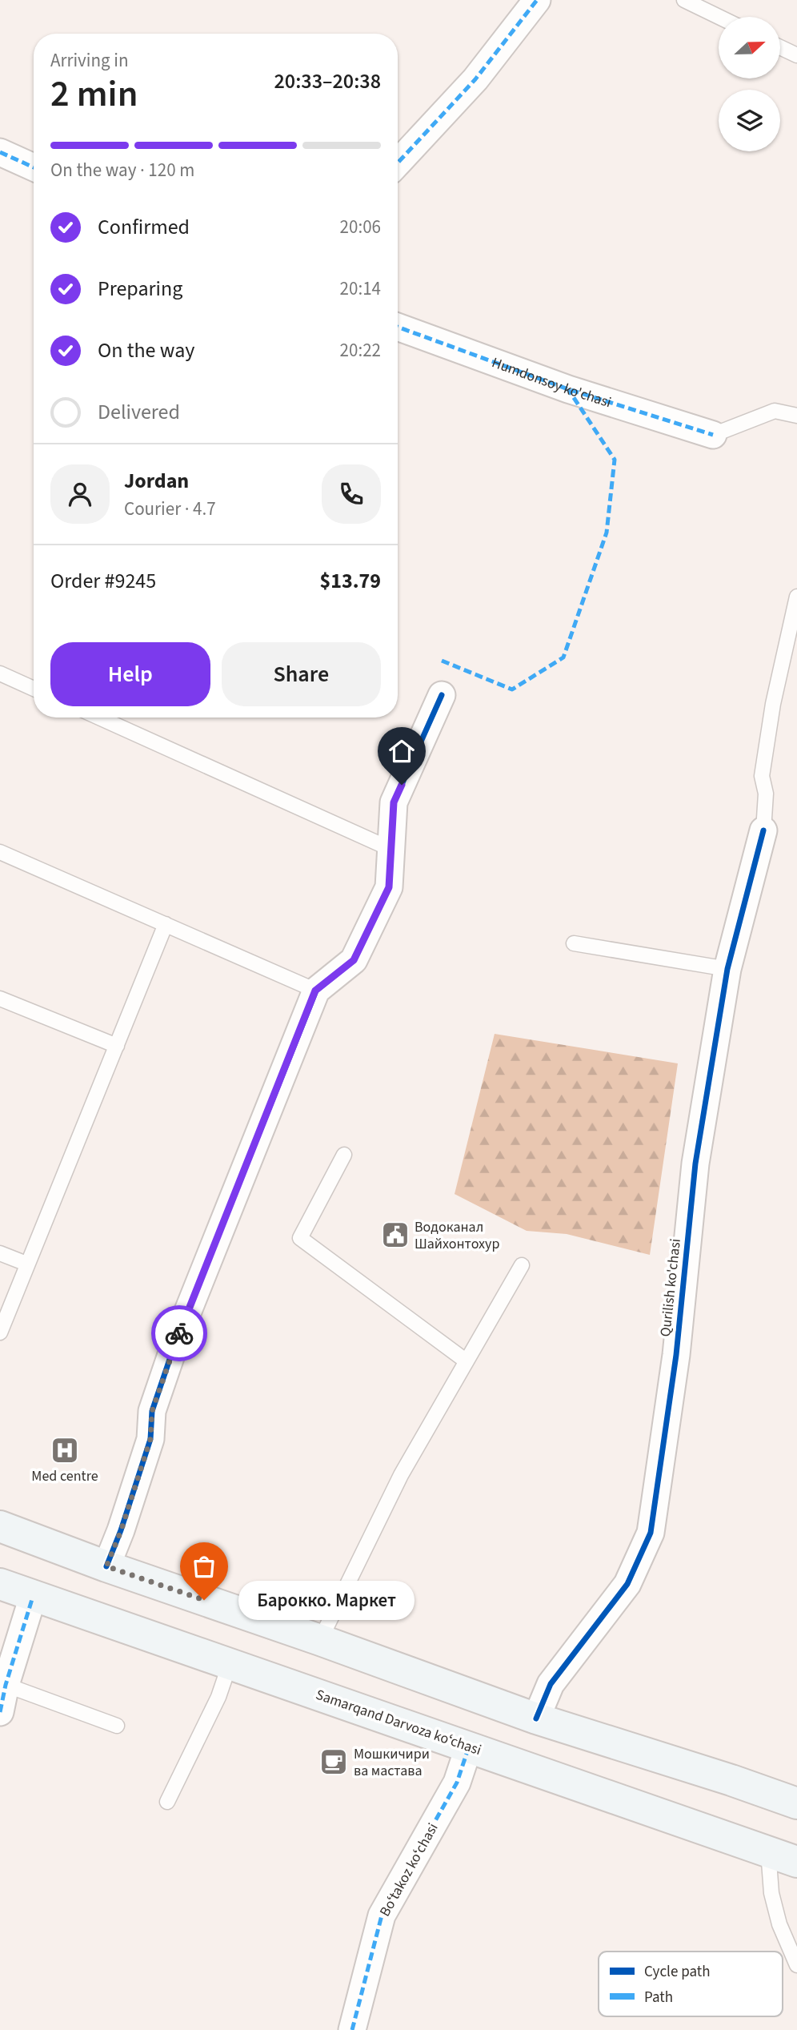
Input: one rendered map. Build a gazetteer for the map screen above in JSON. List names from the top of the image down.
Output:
{
  "streets": {
    "main road": ["Samarqand Darvoza koʻchasi"],
    "street": ["Humdonsoy ko'chasi", "Qurilish ko'chasi", "Boʻtakoz koʻchasi"]
  },
  "crossings": [
    ["Samarqand Darvoza koʻchasi", "Boʻtakoz koʻchasi"]
  ],
  "places": {
    "public building": ["Водоканал Шайхонтохур"],
    "hospital": ["Med centre"],
    "other": ["Барокко. Маркет"],
    "cafe": ["Мошкичири ва мастава"]
  },
  "legend": ["Cycle path", "Path"],
  "north": "right",
  "page": {
    "heading": ["2 min", "Arriving in", "20:33–20:38"],
    "panel": [
      "Jordan",
      "Courier · 4.7",
      "Order #9245",
      "$13.79"
    ],
    "bar": "On the way · 120 m",
    "list": [
      ["Confirmed", "20:06"],
      ["Preparing", "20:14"],
      ["On the way", "20:22"],
      "Delivered"
    ],
    "buttons": ["Help", "Share"],
    "bubble": "Барокко. Маркет"
  }
}
